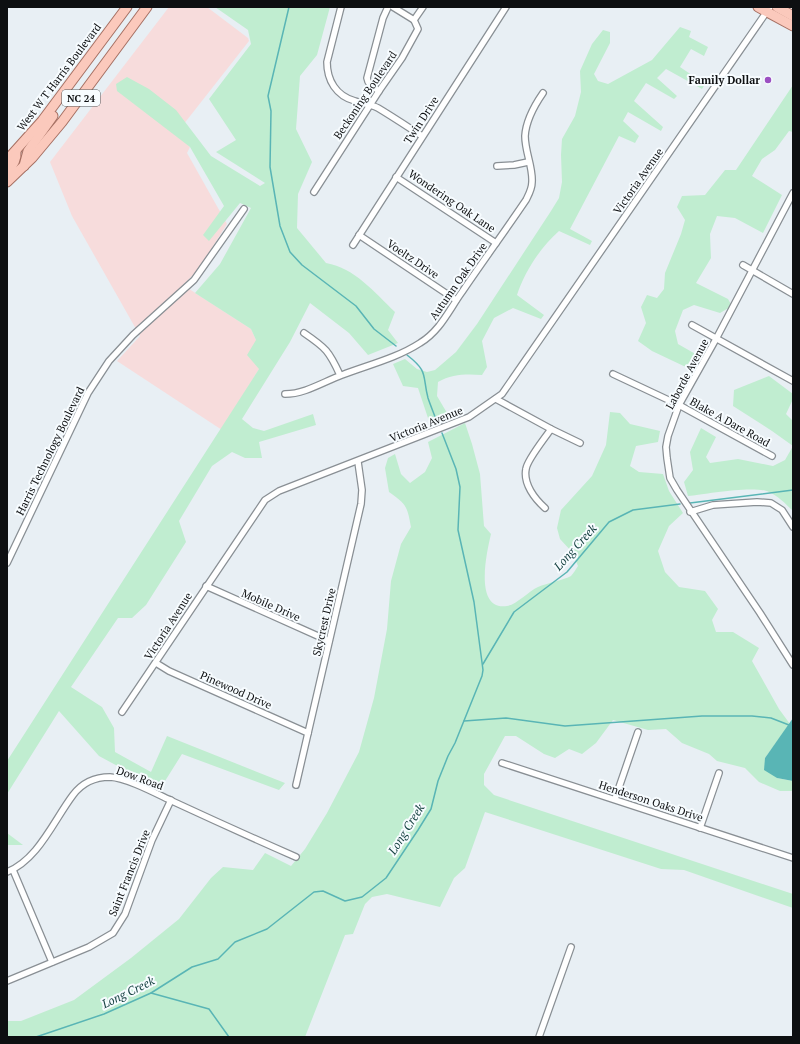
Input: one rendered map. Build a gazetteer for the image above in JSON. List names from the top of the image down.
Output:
{
  "streets": {
    "main road": ["West W T Harris Boulevard", "NC 24"],
    "street": [
      "Beckoning Boulevard",
      "Twin Drive",
      "Victoria Avenue",
      "Wondering Oak Lane",
      "Voeltz Drive",
      "Autumn Oak Drive",
      "Laborde Avenue",
      "Blake A Dare Road",
      "Harris Technology Boulevard",
      "Mobile Drive",
      "Skycrest Drive",
      "Pinewood Drive",
      "Dow Road",
      "Henderson Oaks Drive",
      "Saint Francis Drive"
    ]
  },
  "crossings": [
    ["Twin Drive", "Wondering Oak Lane"],
    ["Twin Drive", "Voeltz Drive"],
    ["Victoria Avenue", "Mobile Drive"],
    ["Victoria Avenue", "Skycrest Drive"],
    ["Victoria Avenue", "Pinewood Drive"],
    ["Wondering Oak Lane", "Autumn Oak Drive"],
    ["Voeltz Drive", "Autumn Oak Drive"],
    ["Laborde Avenue", "Blake A Dare Road"],
    ["Mobile Drive", "Skycrest Drive"],
    ["Skycrest Drive", "Pinewood Drive"],
    ["Dow Road", "Saint Francis Drive"]
  ],
  "water": ["Long Creek"],
  "places": ["Family Dollar"]
}
